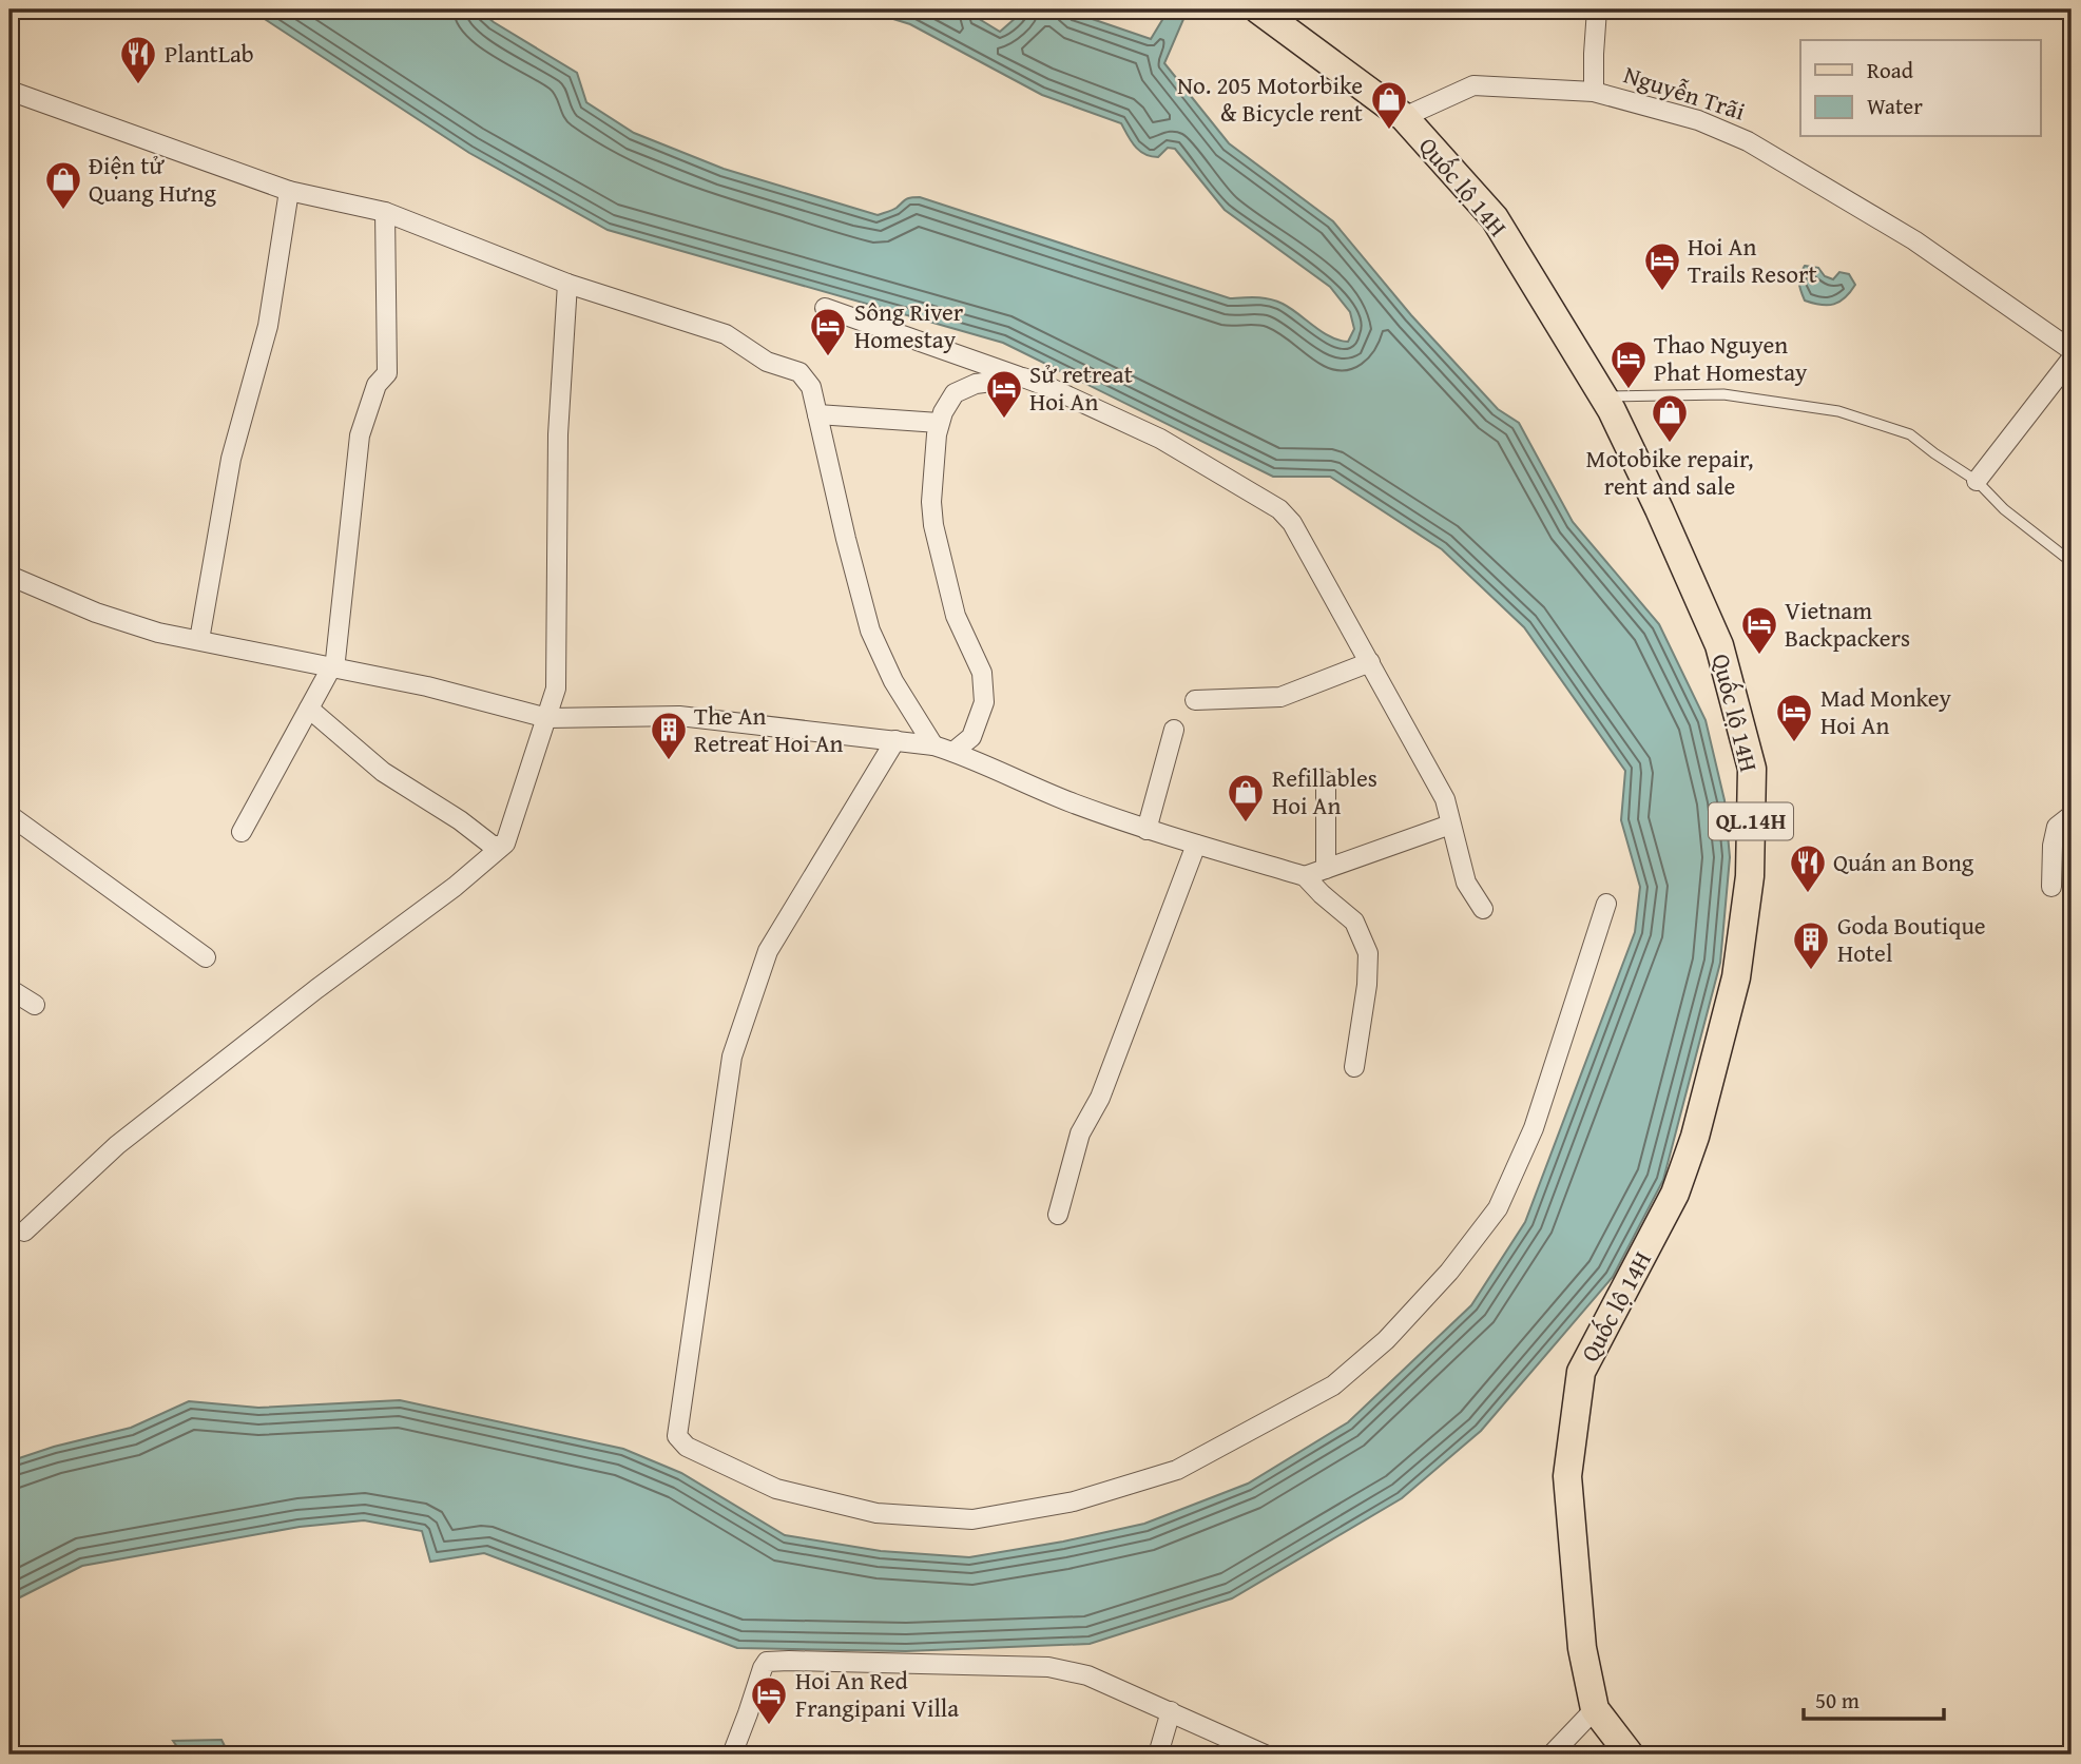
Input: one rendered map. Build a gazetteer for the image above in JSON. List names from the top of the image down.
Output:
{
  "streets": {
    "main road": ["Quốc lộ 14H", "QL.14H"],
    "street": ["Nguyễn Trãi"]
  },
  "crossings": [
    ["Nguyễn Trãi", "Quốc lộ 14H"]
  ],
  "places": {
    "restaurant": ["PlantLab", "Quán an Bong"],
    "shop": [
      "No. 205 Motorbike & Bicycle rent",
      "Điện tử Quang Hưng",
      "Motobike repair, rent and sale",
      "Refillables Hoi An"
    ],
    "hotel": [
      "Hoi An Trails Resort",
      "Sông River Homestay",
      "Thao Nguyen Phat Homestay",
      "Sử retreat Hoi An",
      "Vietnam Backpackers",
      "Mad Monkey Hoi An",
      "Hoi An Red Frangipani Villa"
    ],
    "building": ["The An Retreat Hoi An", "Goda Boutique Hotel"]
  },
  "legend": ["Road", "Water"],
  "scale_bar": "50 m"
}
